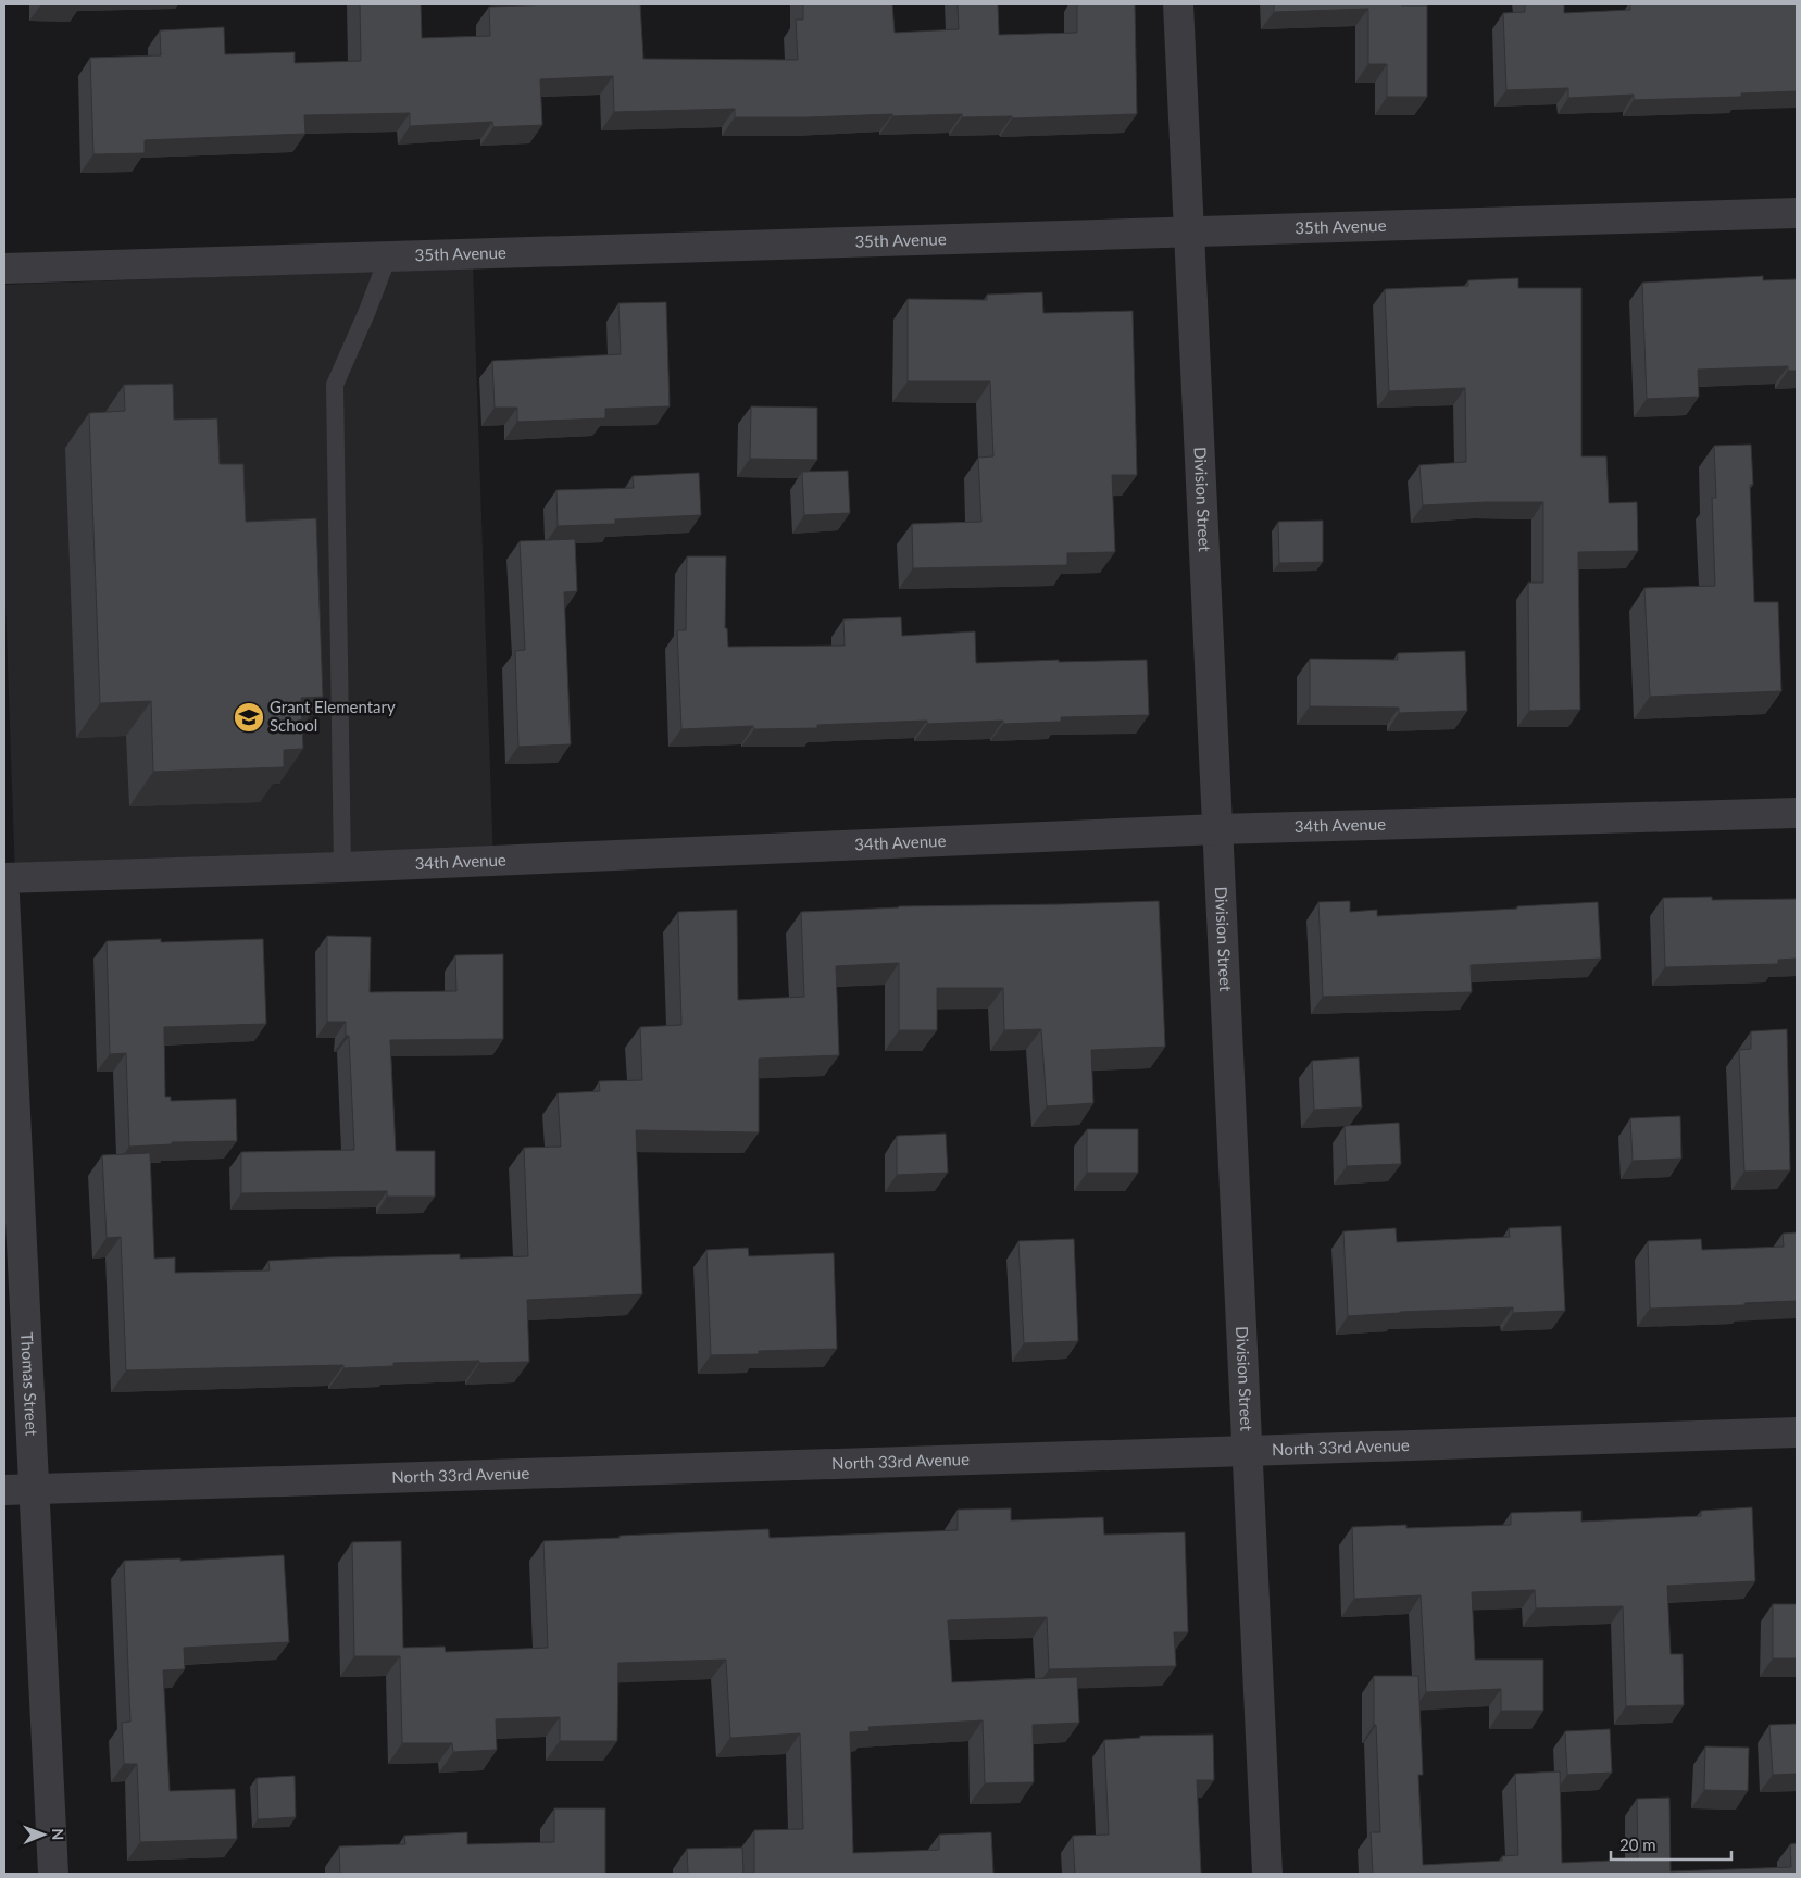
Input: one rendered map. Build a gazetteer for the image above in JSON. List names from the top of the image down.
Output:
{
  "streets": {
    "street": [
      "35th Avenue",
      "Division Street",
      "34th Avenue",
      "Thomas Street",
      "North 33rd Avenue"
    ]
  },
  "crossings": [
    ["35th Avenue", "Division Street"],
    ["Division Street", "34th Avenue"],
    ["Division Street", "North 33rd Avenue"],
    ["Thomas Street", "North 33rd Avenue"]
  ],
  "places": {
    "school or university": ["Grant Elementary School"]
  },
  "scale_bar": "20 m",
  "north": "right"
}
